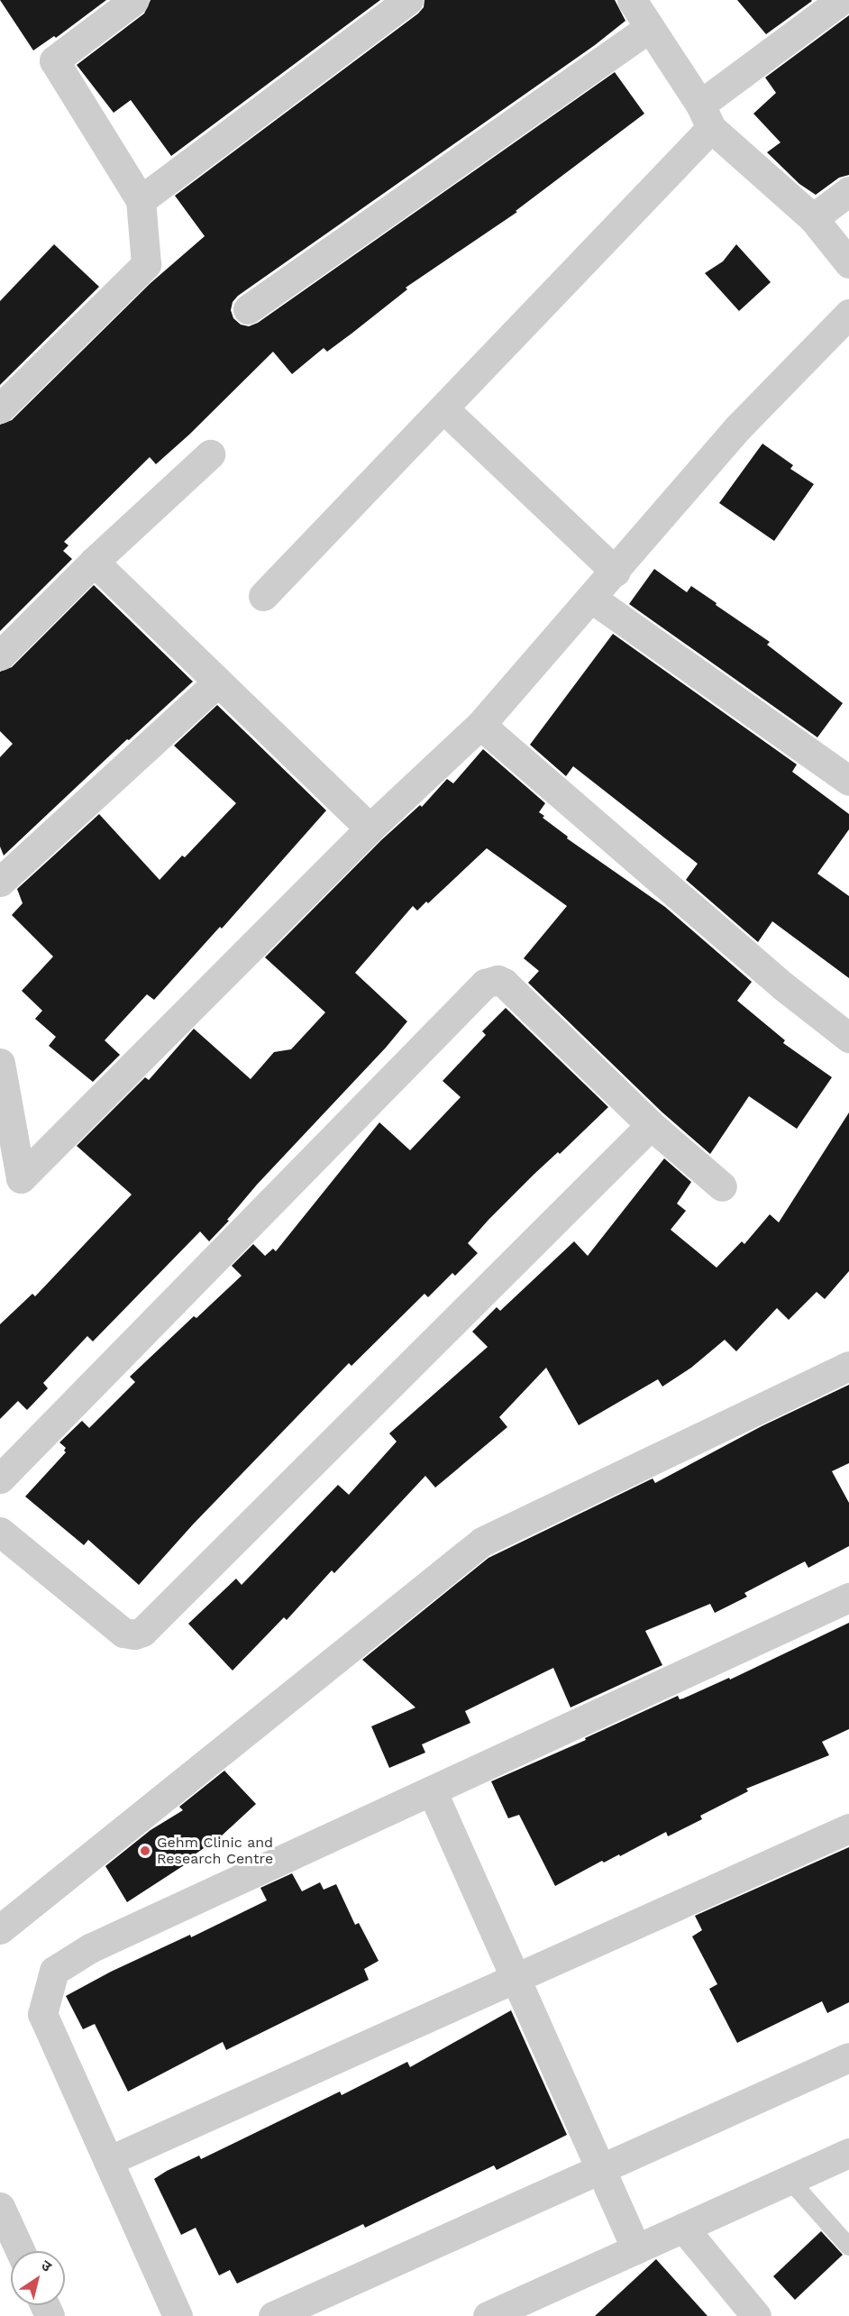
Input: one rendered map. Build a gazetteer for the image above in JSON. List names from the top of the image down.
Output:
{
  "places": ["Gehm Clinic and Research Centre"],
  "north": "top right"
}
